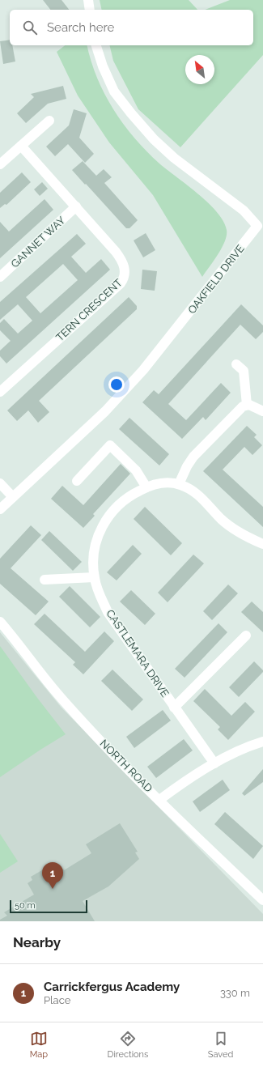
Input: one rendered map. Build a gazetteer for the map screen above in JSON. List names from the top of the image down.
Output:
{
  "streets": {
    "street": [
      "GANNET WAY",
      "OAKFIELD DRIVE",
      "TERN CRESCENT",
      "CASTLEMARA DRIVE",
      "NORTH ROAD"
    ]
  },
  "crossings": [
    ["GANNET WAY", "TERN CRESCENT"]
  ],
  "scale_bar": "50 m",
  "north": "top left",
  "page": {
    "search": "Search here",
    "pins": "1",
    "scale": "50 m",
    "heading": "Nearby",
    "list": [
      {
        "mark": "1",
        "name": "Carrickfergus Academy",
        "note": "Place",
        "value": "330 m"
      }
    ],
    "nav": ["Map", "Directions", "Saved"]
  }
}
